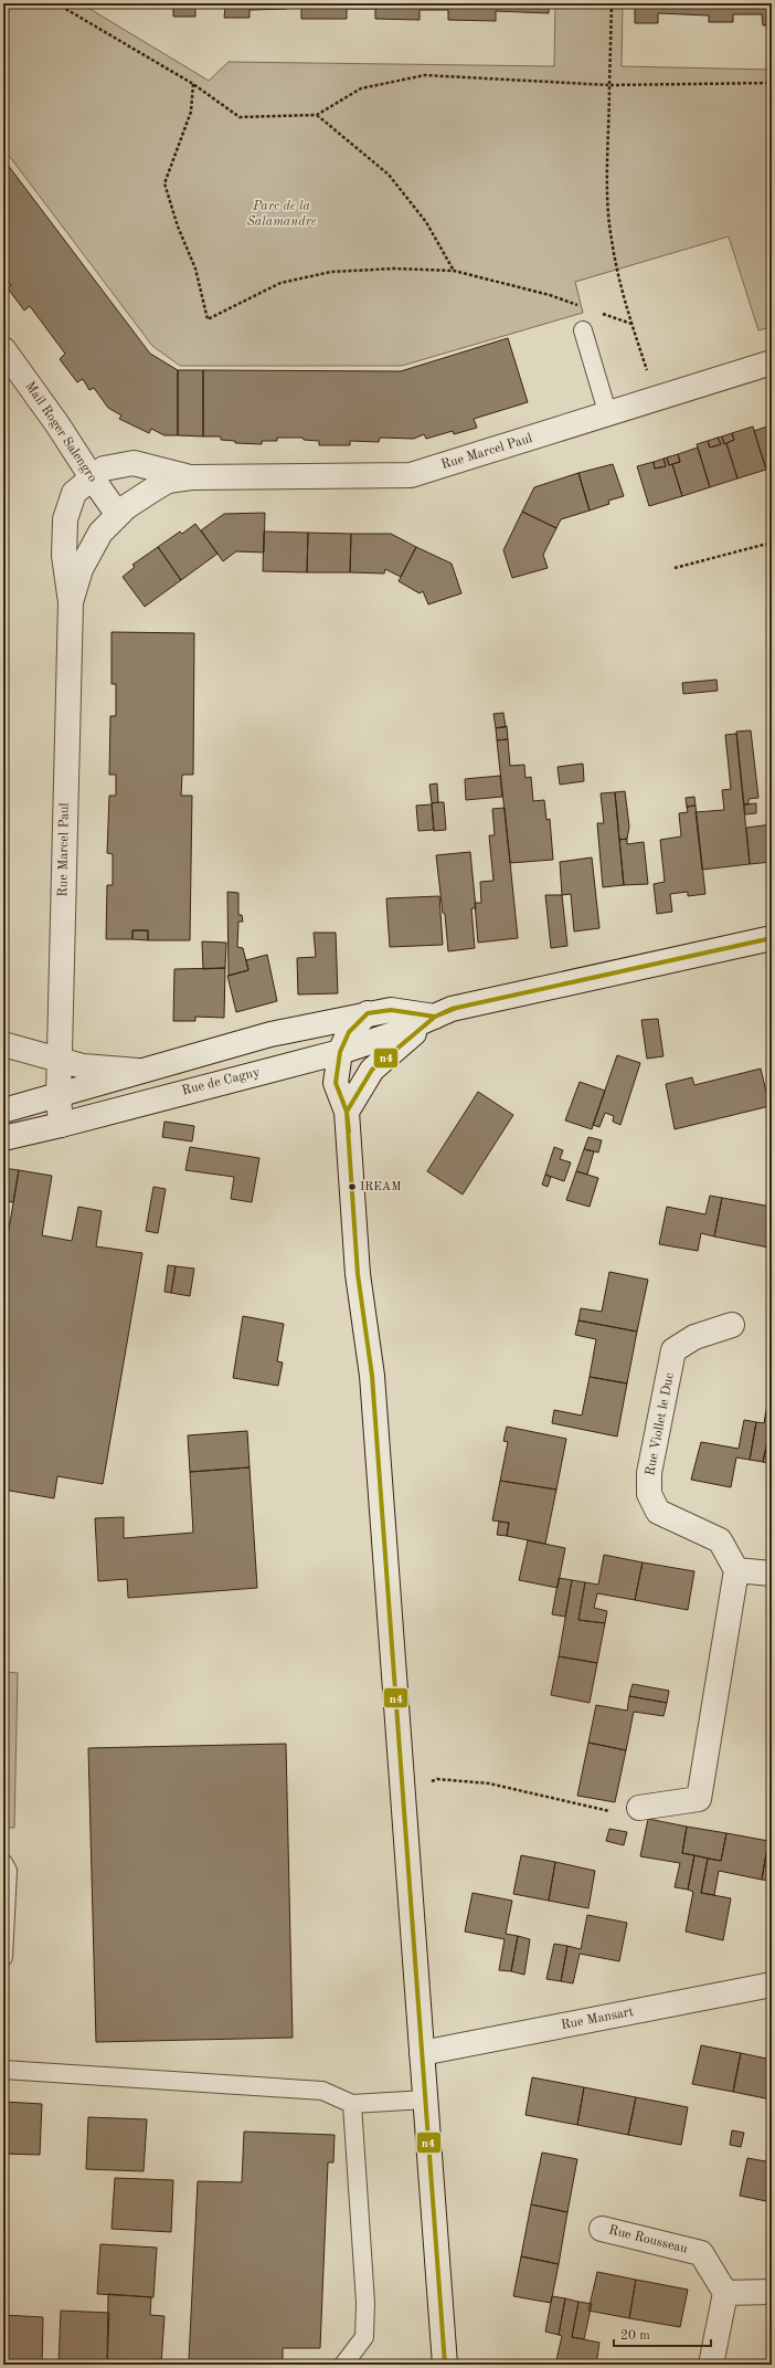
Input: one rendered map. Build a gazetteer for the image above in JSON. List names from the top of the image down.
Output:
{
  "streets": {
    "street": [
      "Mail Roger Salengro",
      "Rue Marcel Paul",
      "Rue de Cagny",
      "Rue Viollet le Duc",
      "Rue Mansart",
      "Rue Rousseau"
    ]
  },
  "crossings": [
    ["Mail Roger Salengro", "Rue Marcel Paul"],
    ["Rue Marcel Paul", "Rue de Cagny"]
  ],
  "parks": ["Parc de la Salamandre"],
  "places": ["IREAM"],
  "lines": ["transit line n4"],
  "scale_bar": "20 m"
}
